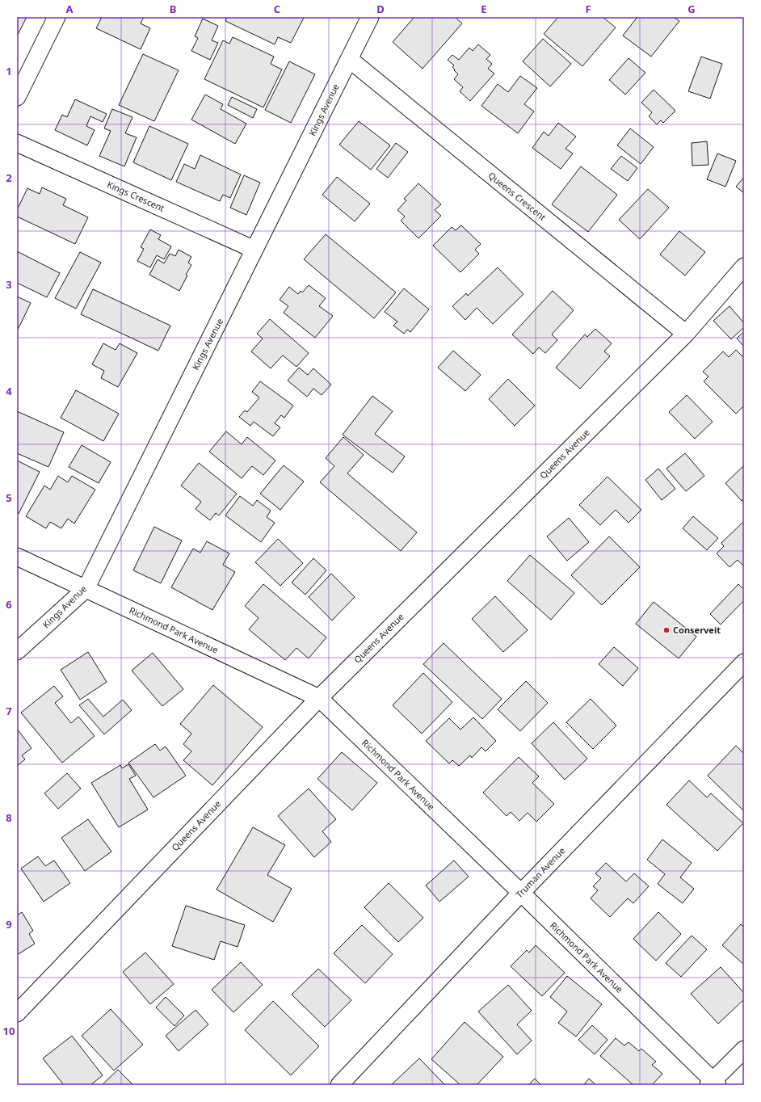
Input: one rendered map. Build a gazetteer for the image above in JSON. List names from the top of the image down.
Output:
{
  "streets": {
    "street": [
      "Kings Avenue",
      "Kings Crescent",
      "Queens Crescent",
      "Queens Avenue",
      "Richmond Park Avenue",
      "Truman Avenue"
    ]
  },
  "crossings": [
    ["Kings Avenue", "Kings Crescent"],
    ["Kings Avenue", "Queens Crescent"],
    ["Kings Avenue", "Richmond Park Avenue"],
    ["Queens Crescent", "Queens Avenue"],
    ["Queens Avenue", "Richmond Park Avenue"],
    ["Richmond Park Avenue", "Truman Avenue"]
  ],
  "places": ["Conserveit"],
  "grid": {
    "columns": [
      "A",
      "B",
      "C",
      "D",
      "E",
      "F",
      "G"
    ],
    "rows": [
      "1",
      "2",
      "3",
      "4",
      "5",
      "6",
      "7",
      "8",
      "9",
      "10"
    ]
  }
}
